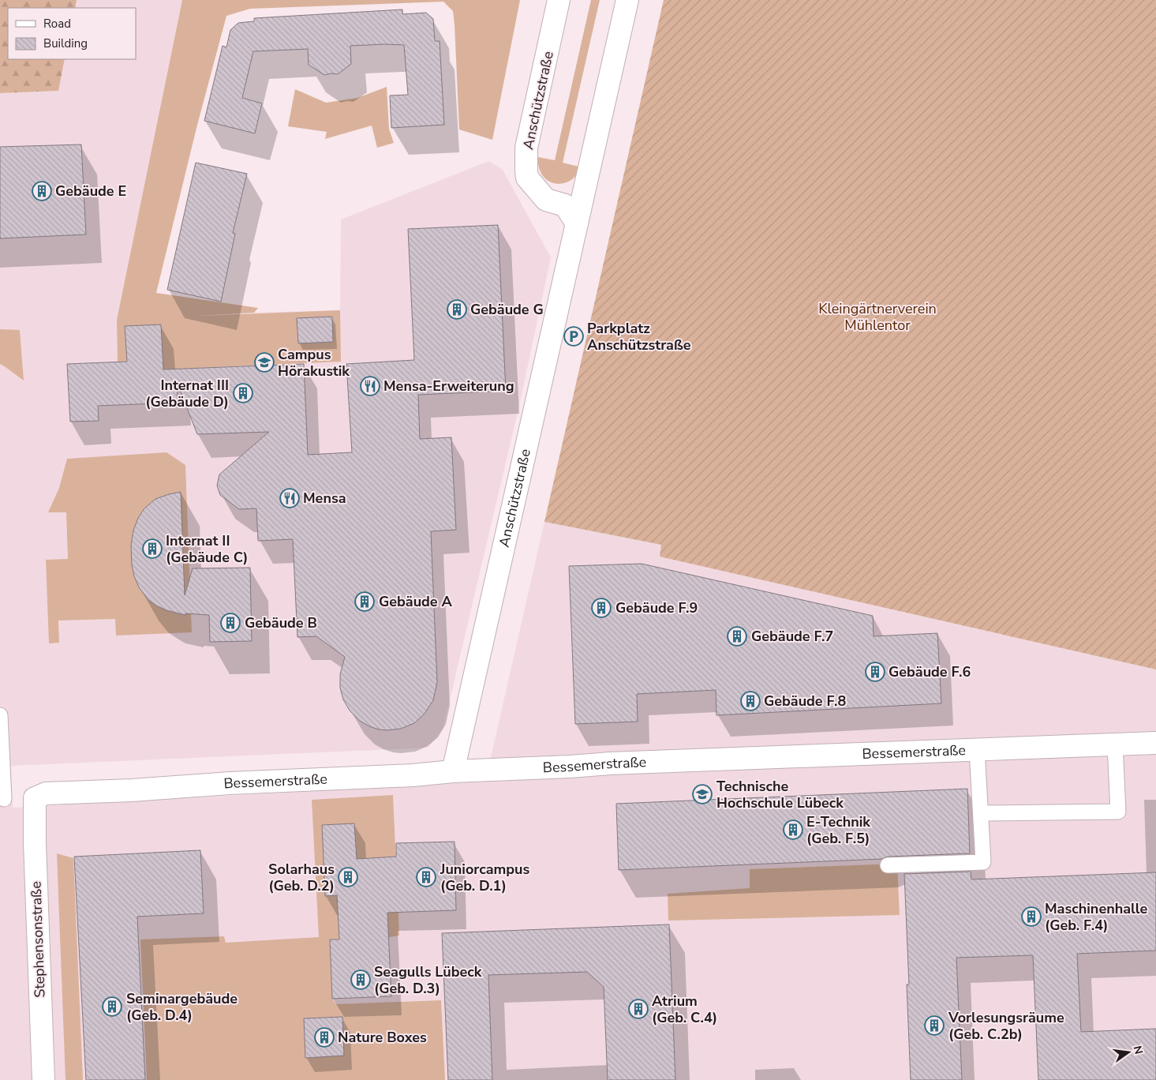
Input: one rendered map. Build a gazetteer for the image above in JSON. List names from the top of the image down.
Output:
{
  "streets": {
    "street": ["Anschützstraße", "Bessemerstraße", "Stephensonstraße"]
  },
  "crossings": [
    ["Anschützstraße", "Bessemerstraße"],
    ["Bessemerstraße", "Stephensonstraße"]
  ],
  "parks": ["Kleingärtnerverein Mühlentor"],
  "places": {
    "building": [
      "Gebäude E",
      "Gebäude G",
      "Internat III (Gebäude D)",
      "Internat II (Gebäude C)",
      "Gebäude A",
      "Gebäude F.9",
      "Gebäude B",
      "Gebäude F.7",
      "Gebäude F.6",
      "Gebäude F.8",
      "E-Technik (Geb. F.5)",
      "Solarhaus (Geb. D.2)",
      "Juniorcampus (Geb. D.1)",
      "Maschinenhalle (Geb. F.4)",
      "Seagulls Lübeck (Geb. D.3)",
      "Seminargebäude (Geb. D.4)",
      "Atrium (Geb. C.4)",
      "Vorlesungsräume (Geb. C.2b)",
      "Nature Boxes"
    ],
    "parking": ["Parkplatz Anschützstraße"],
    "school or university": ["Campus Hörakustik", "Technische Hochschule Lübeck"],
    "restaurant": ["Mensa-Erweiterung", "Mensa"]
  },
  "legend": ["Road", "Building"],
  "north": "right"
}
